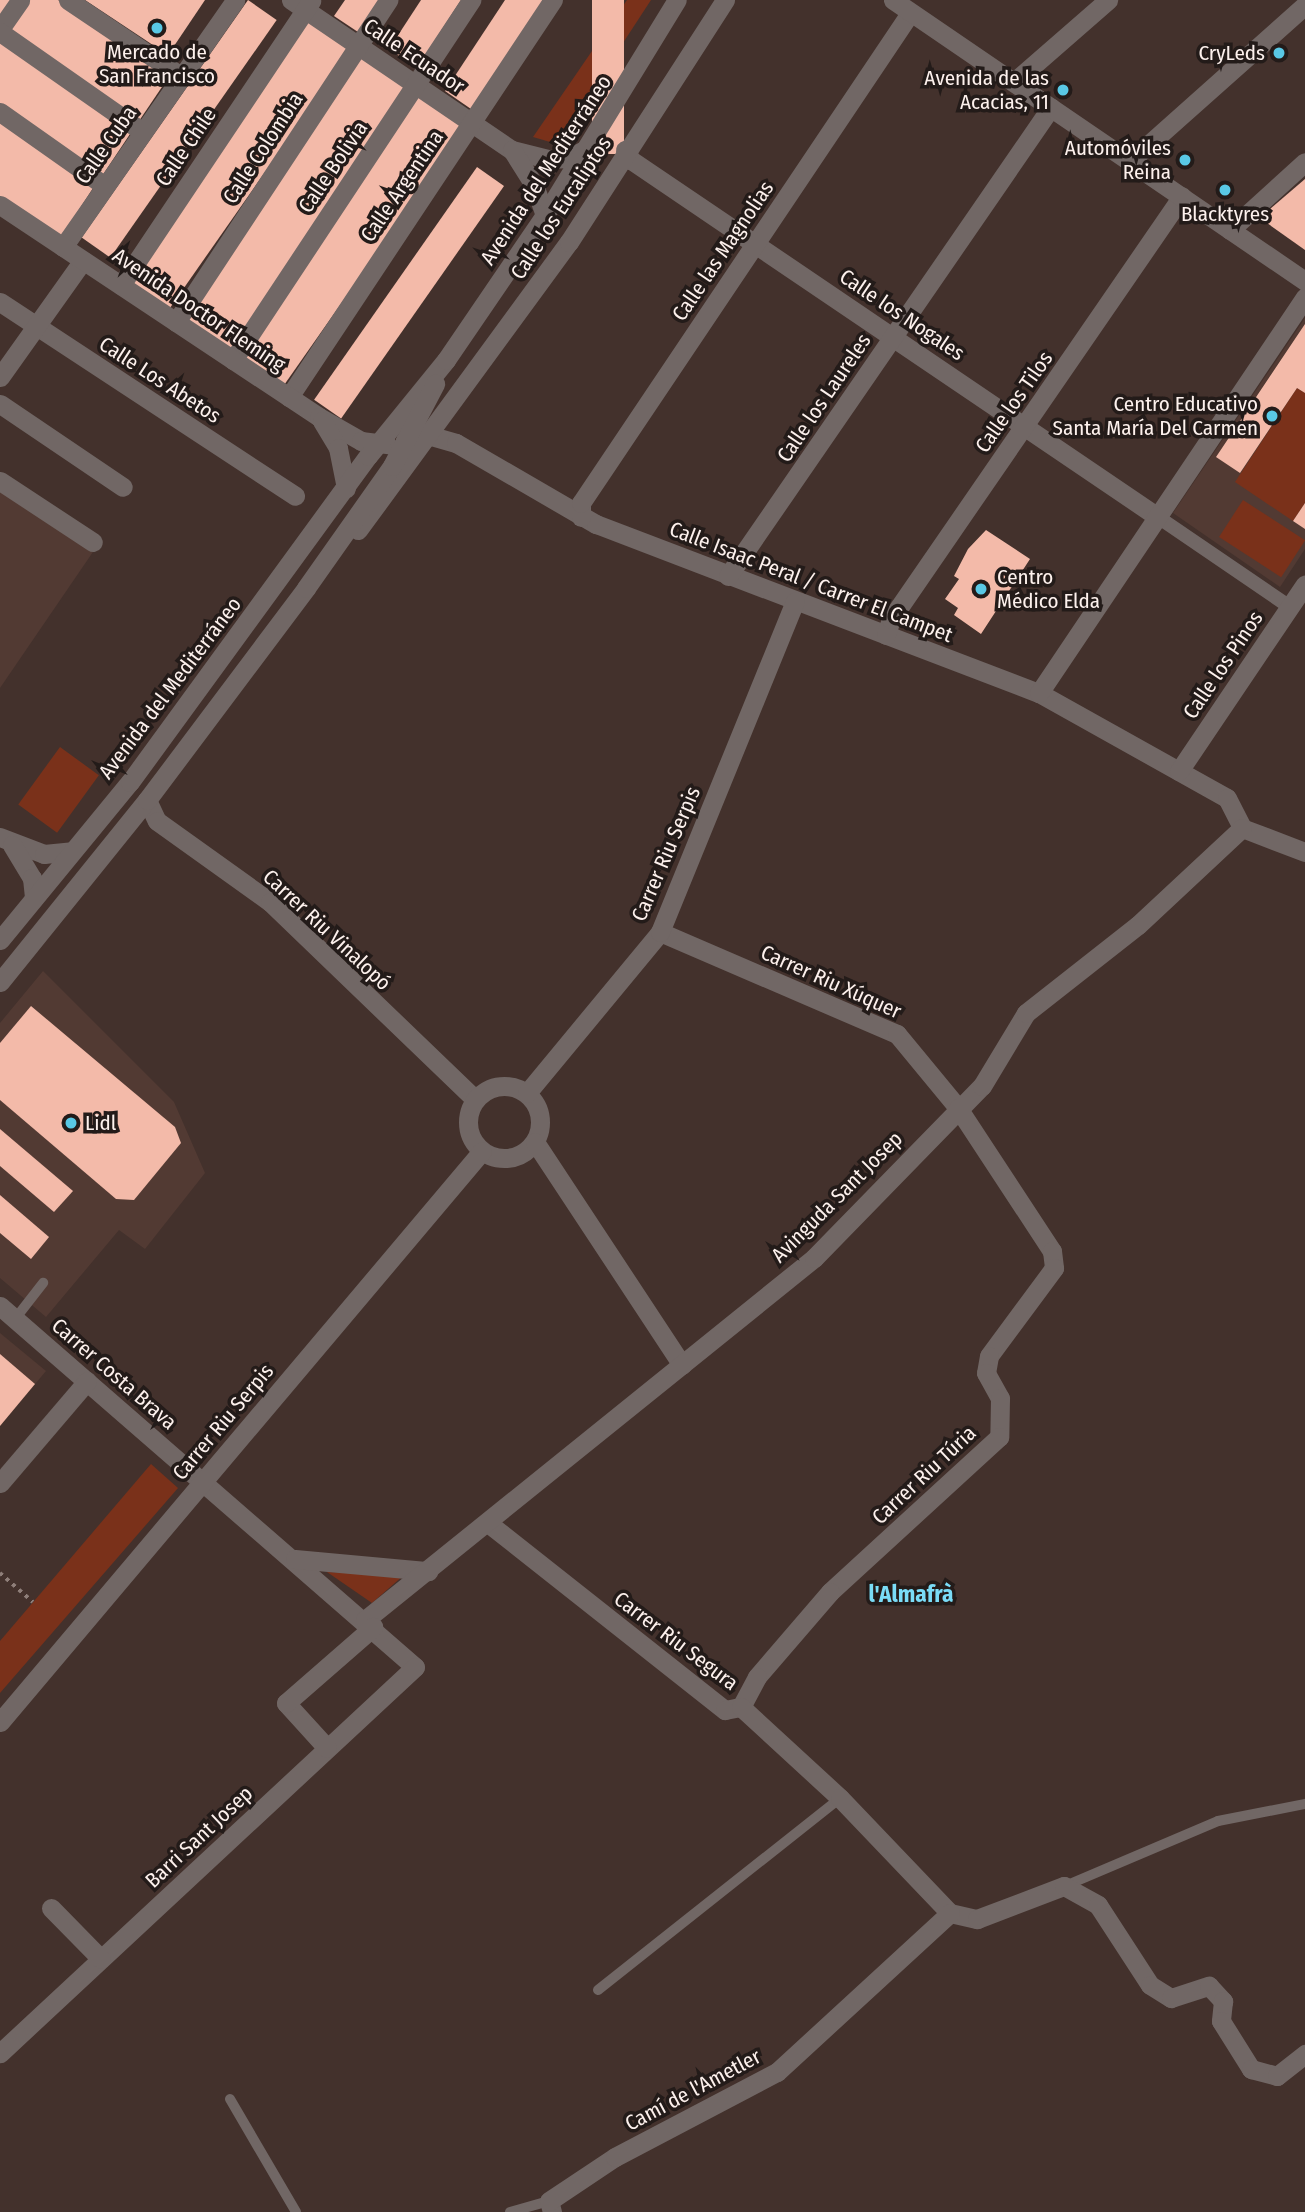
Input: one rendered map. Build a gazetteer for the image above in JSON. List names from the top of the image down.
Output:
{
  "streets": {
    "street": [
      "Calle Ecuador",
      "Calle Cuba",
      "Calle Chile",
      "Calle Colombia",
      "Calle Bolivia",
      "Avenida del Mediterráneo",
      "Calle Argentina",
      "Calle los Eucaliptos",
      "Calle las Magnolias",
      "Avenida Doctor Fleming",
      "Calle los Nogales",
      "Calle Los Abetos",
      "Calle los Laureles",
      "Calle los Tilos",
      "Calle Isaac Peral / Carrer El Campet",
      "Calle los Pinos",
      "Carrer Riu Serpis",
      "Carrer Riu Vinalopó",
      "Carrer Riu Xúquer",
      "Avinguda Sant Josep",
      "Carrer Costa Brava",
      "Carrer Riu Túria",
      "Carrer Riu Segura",
      "Barri Sant Josep",
      "Camí de l'Ametler"
    ]
  },
  "crossings": [
    ["Calle Ecuador", "Calle Chile"],
    ["Calle Ecuador", "Calle Colombia"],
    ["Calle Ecuador", "Calle Bolivia"],
    ["Calle Ecuador", "Avenida del Mediterráneo"],
    ["Calle Ecuador", "Calle Argentina"],
    ["Calle Cuba", "Avenida Doctor Fleming"],
    ["Calle Chile", "Avenida Doctor Fleming"],
    ["Calle Colombia", "Avenida Doctor Fleming"],
    ["Calle Bolivia", "Avenida Doctor Fleming"],
    ["Avenida del Mediterráneo", "Calle los Eucaliptos"],
    ["Avenida del Mediterráneo", "Avenida Doctor Fleming"],
    ["Avenida del Mediterráneo", "Calle Isaac Peral / Carrer El Campet"],
    ["Avenida del Mediterráneo", "Carrer Riu Vinalopó"],
    ["Calle Argentina", "Avenida Doctor Fleming"],
    ["Calle los Eucaliptos", "Calle los Nogales"],
    ["Calle los Eucaliptos", "Calle Isaac Peral / Carrer El Campet"],
    ["Calle las Magnolias", "Calle los Nogales"],
    ["Calle las Magnolias", "Calle Isaac Peral / Carrer El Campet"],
    ["Calle los Nogales", "Calle los Laureles"],
    ["Calle los Nogales", "Calle los Tilos"],
    ["Calle los Laureles", "Calle Isaac Peral / Carrer El Campet"],
    ["Calle los Tilos", "Calle Isaac Peral / Carrer El Campet"],
    ["Calle Isaac Peral / Carrer El Campet", "Calle los Pinos"],
    ["Calle Isaac Peral / Carrer El Campet", "Carrer Riu Serpis"],
    ["Calle Isaac Peral / Carrer El Campet", "Avinguda Sant Josep"],
    ["Carrer Riu Serpis", "Carrer Riu Vinalopó"],
    ["Carrer Riu Serpis", "Carrer Riu Xúquer"],
    ["Carrer Riu Serpis", "Carrer Costa Brava"],
    ["Carrer Riu Xúquer", "Avinguda Sant Josep"],
    ["Carrer Riu Xúquer", "Carrer Riu Túria"],
    ["Avinguda Sant Josep", "Carrer Costa Brava"],
    ["Avinguda Sant Josep", "Carrer Riu Túria"],
    ["Avinguda Sant Josep", "Carrer Riu Segura"],
    ["Avinguda Sant Josep", "Barri Sant Josep"],
    ["Carrer Costa Brava", "Barri Sant Josep"],
    ["Carrer Riu Túria", "Carrer Riu Segura"],
    ["Carrer Riu Segura", "Camí de l'Ametler"]
  ],
  "districts": ["l'Almafrà"],
  "places": [
    "Mercado de San Francisco",
    "CryLeds",
    "Avenida de las Acacias, 11",
    "Automóviles Reina",
    "Blacktyres",
    "Centro Educativo Santa María Del Carmen",
    "Centro Médico Elda",
    "Lidl"
  ]
}
